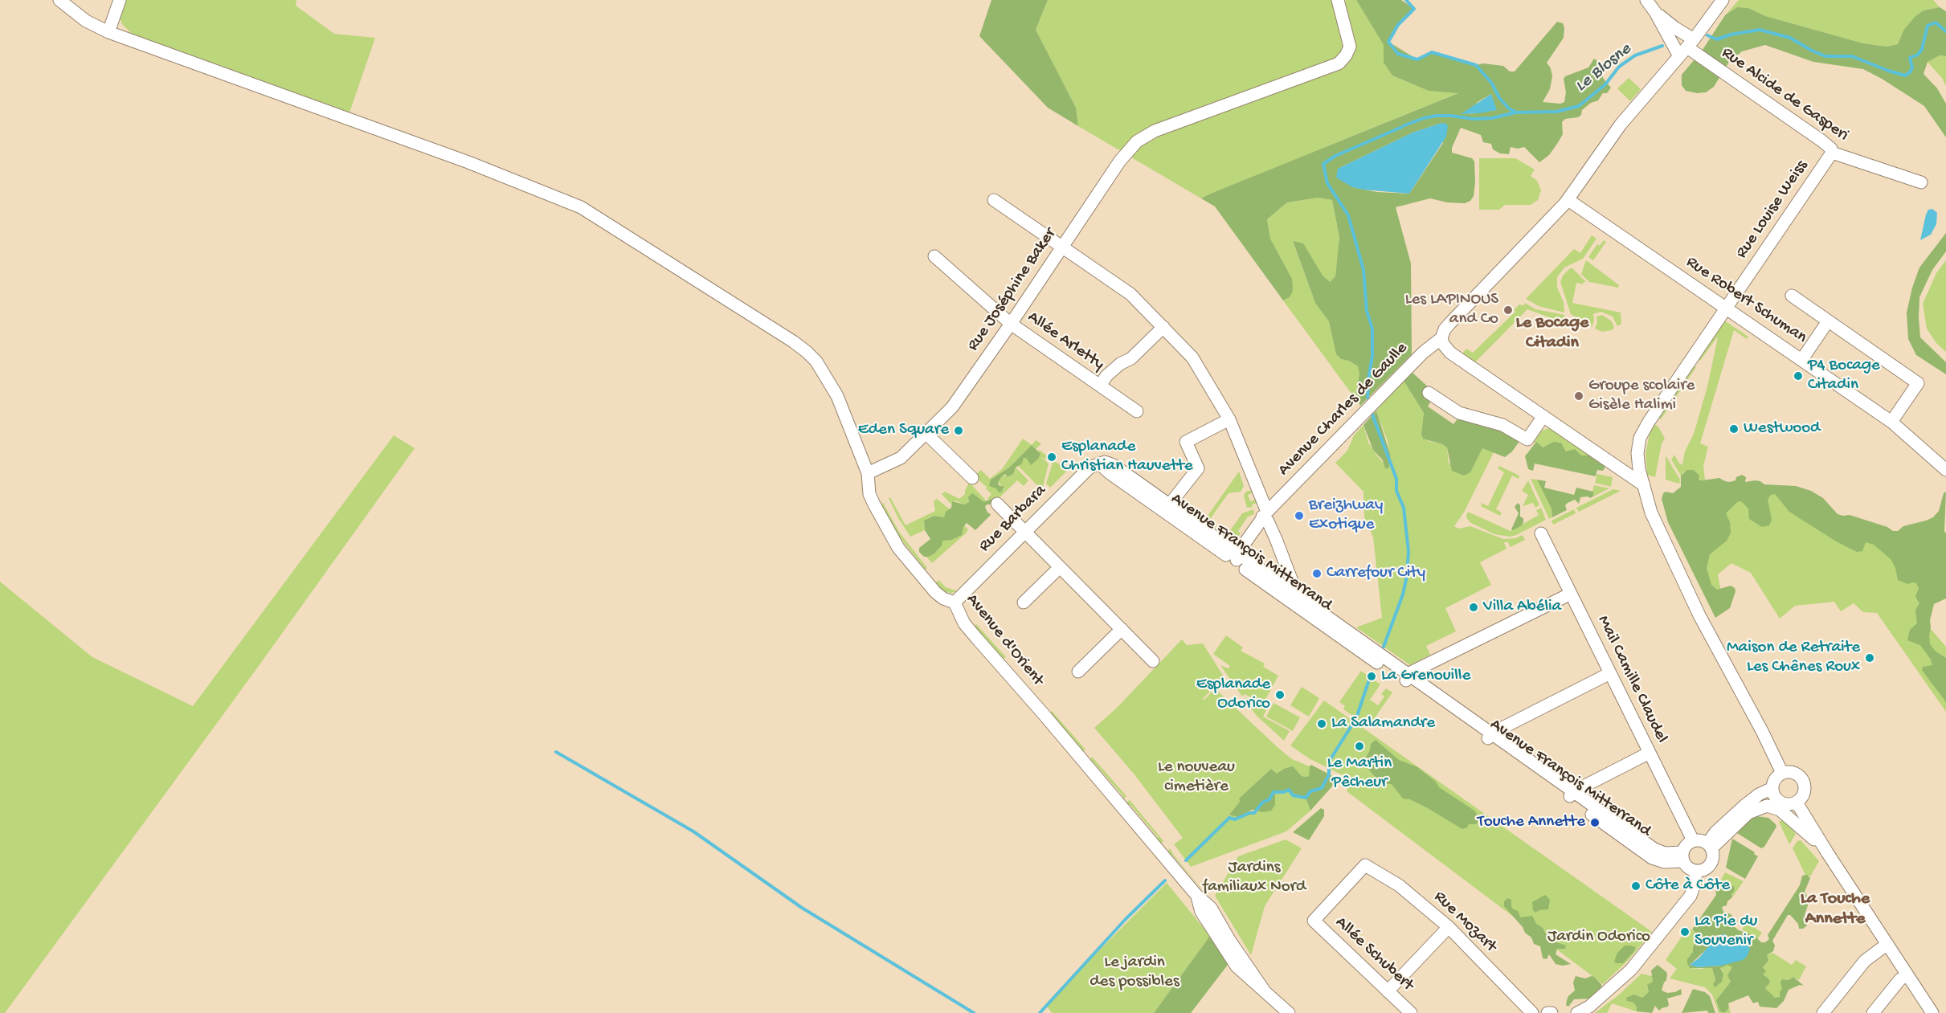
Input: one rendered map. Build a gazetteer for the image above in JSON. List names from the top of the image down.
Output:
{
  "streets": {
    "street": [
      "Rue Alcide de Gasperi",
      "Rue Louise Weiss",
      "Rue Joséphine Baker",
      "Rue Robert Schuman",
      "Allée Arletty",
      "Avenue Charles de Gaulle",
      "Rue Barbara",
      "Avenue François Mitterrand",
      "Avenue d'Orient",
      "Mail Camille Claudel",
      "Rue Mozart",
      "Allée Schubert"
    ]
  },
  "crossings": [
    ["Rue Alcide de Gasperi", "Rue Louise Weiss"],
    ["Rue Alcide de Gasperi", "Avenue Charles de Gaulle"],
    ["Rue Louise Weiss", "Rue Robert Schuman"],
    ["Rue Joséphine Baker", "Allée Arletty"],
    ["Rue Joséphine Baker", "Avenue d'Orient"],
    ["Rue Robert Schuman", "Avenue Charles de Gaulle"],
    ["Avenue Charles de Gaulle", "Avenue François Mitterrand"],
    ["Rue Barbara", "Avenue François Mitterrand"],
    ["Rue Barbara", "Avenue d'Orient"],
    ["Avenue François Mitterrand", "Mail Camille Claudel"],
    ["Rue Mozart", "Allée Schubert"]
  ],
  "districts": ["Le Bocage Citadin", "La Touche Annette"],
  "water": ["Le Blosne"],
  "parks": [
    "Le nouveau cimetière",
    "Jardins familiaux Nord",
    "Jardin Odorico",
    "Le jardin des possibles"
  ],
  "places": [
    "Les LAPINOUS and Co",
    "P4 Bocage Citadin",
    "Groupe scolaire Gisèle Halimi",
    "Westwood",
    "Eden Square",
    "Esplanade Christian Hauvette",
    "Breizhway Exotique",
    "Carrefour City",
    "Villa Abélia",
    "Maison de Retraite Les Chênes Roux",
    "La Grenouille",
    "Esplanade Odorico",
    "La Salamandre",
    "Le Martin Pêcheur",
    "Touche Annette",
    "Côte à Côte",
    "La Pie du Souvenir"
  ]
}
